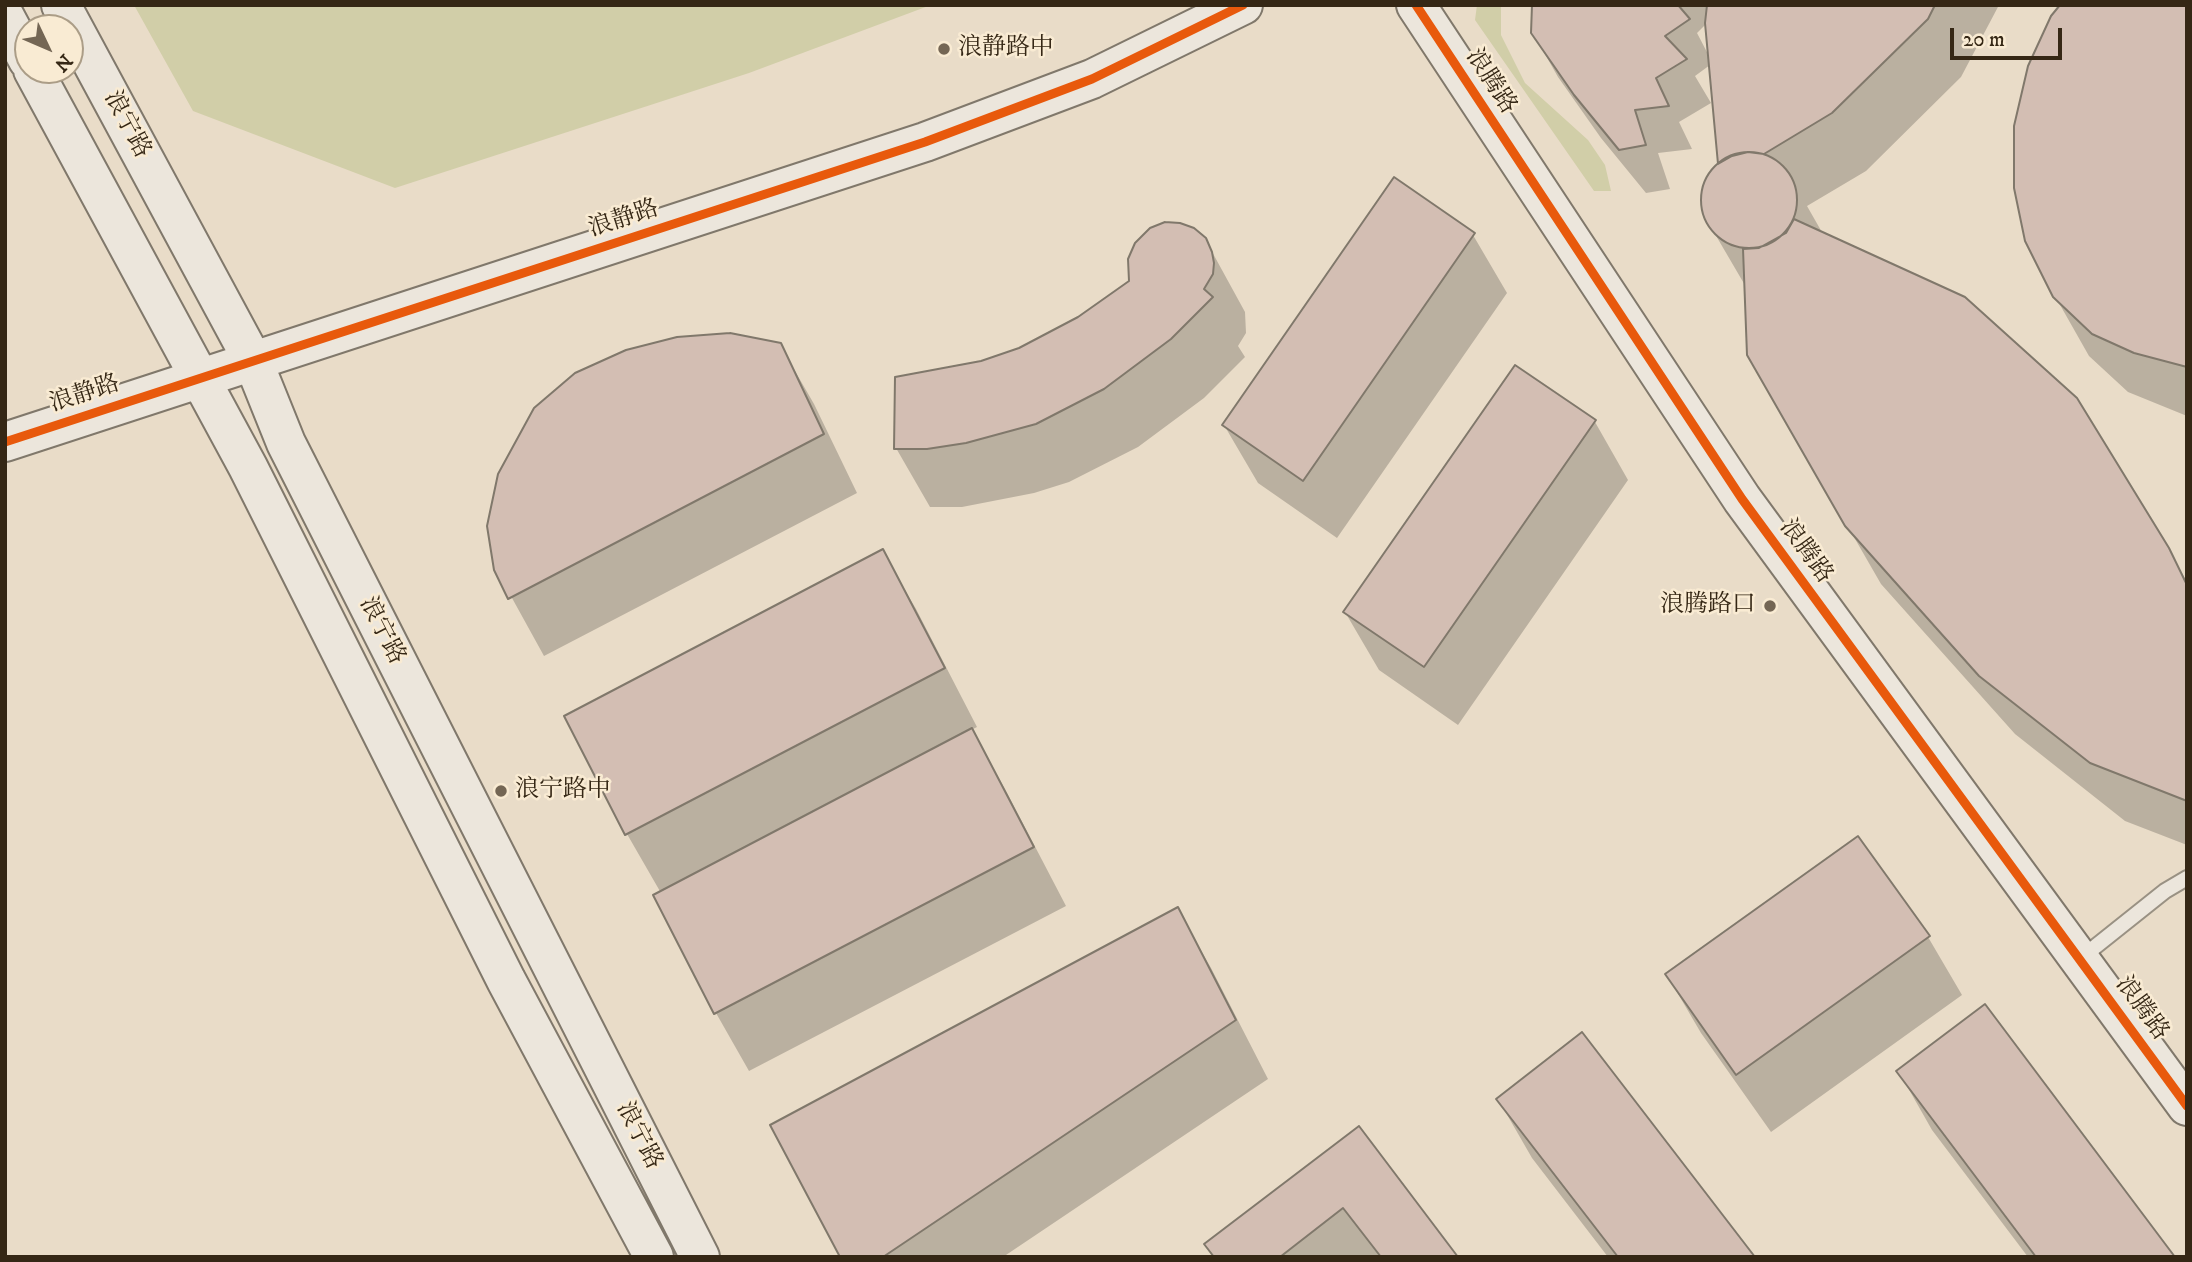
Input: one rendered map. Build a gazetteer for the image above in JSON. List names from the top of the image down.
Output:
{
  "streets": {
    "main road": ["浪腾路", "浪宁路", "浪静路"]
  },
  "crossings": [
    ["浪宁路", "浪静路"]
  ],
  "places": ["浪静路中", "浪腾路口", "浪宁路中"],
  "scale_bar": "20 m",
  "north": "bottom right"
}
